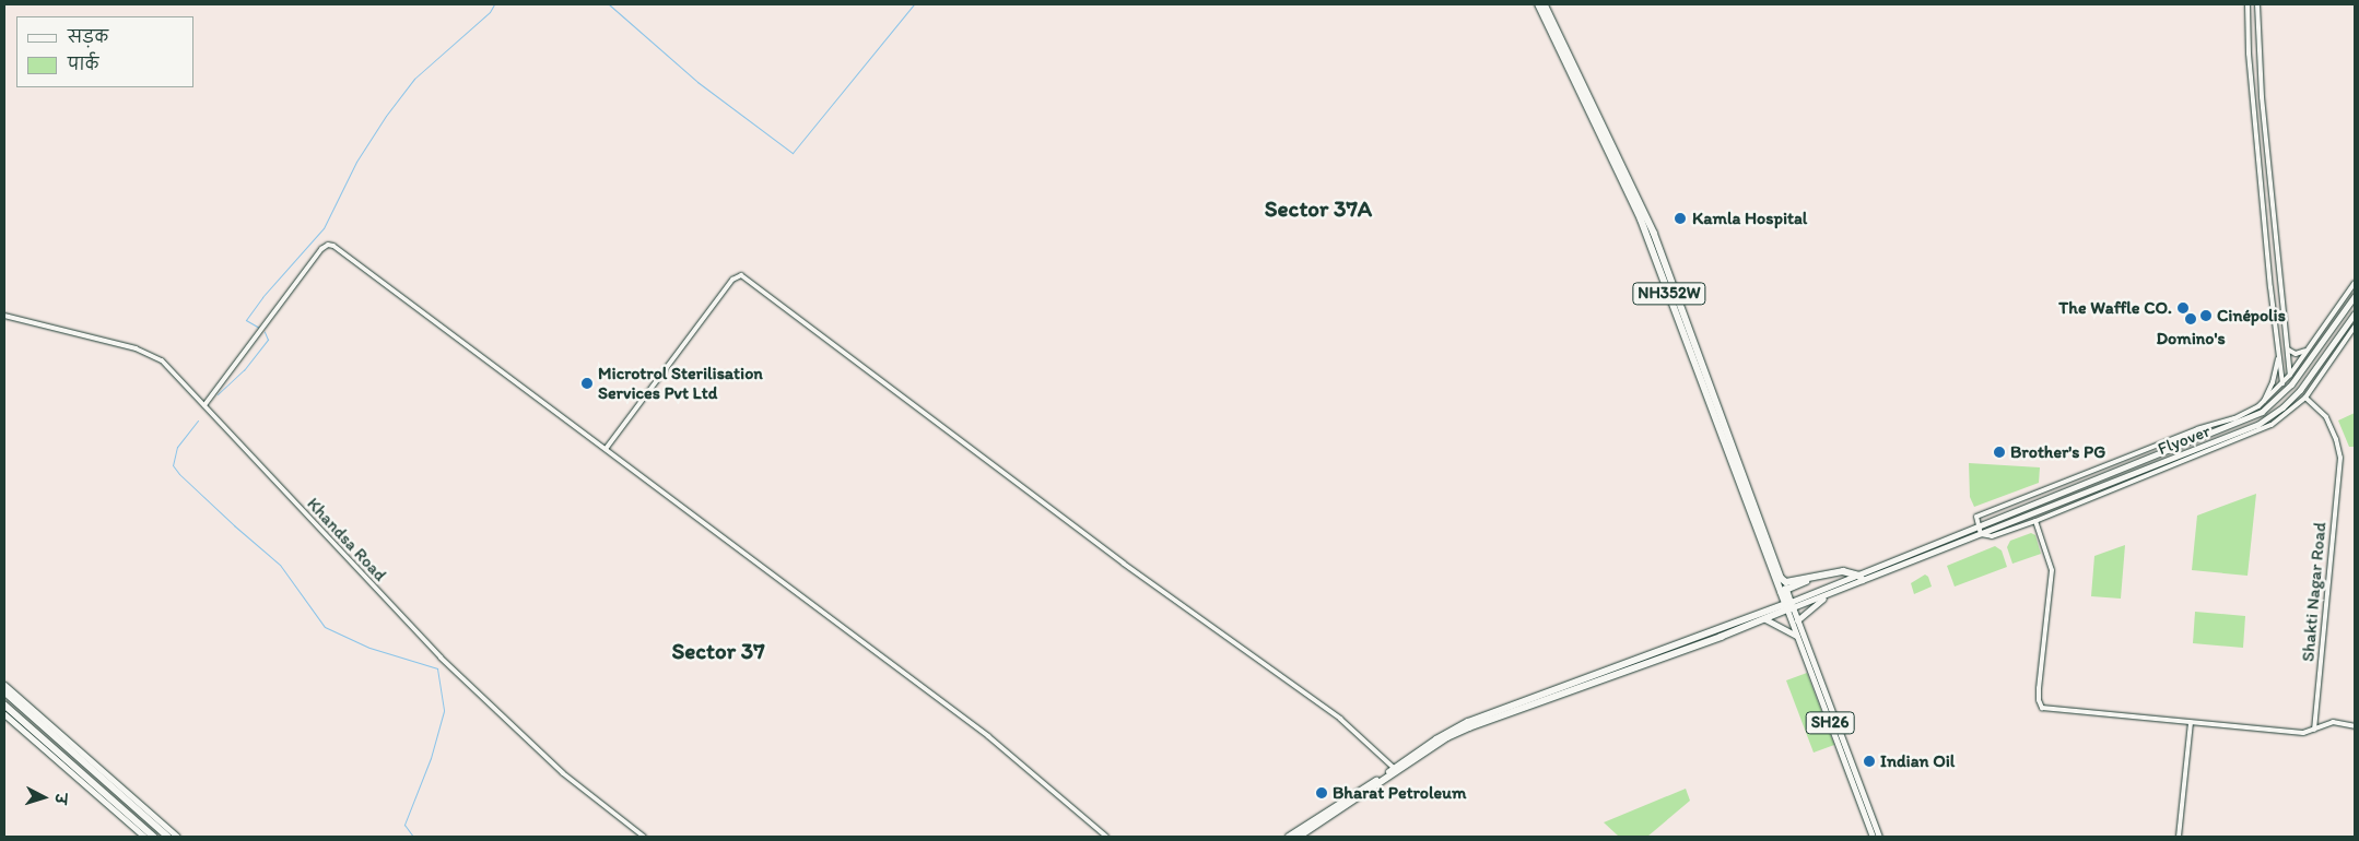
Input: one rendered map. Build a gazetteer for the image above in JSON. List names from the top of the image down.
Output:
{
  "streets": {
    "highway": ["NH352W"],
    "main road": ["Flyover", "SH26"],
    "street": ["Khandsa Road", "Shakti Nagar Road"]
  },
  "crossings": [
    ["NH352W", "SH26"]
  ],
  "districts": ["Sector 37A", "Sector 37"],
  "places": [
    "Kamla Hospital",
    "The Waffle CO.",
    "Cinépolis",
    "Domino's",
    "Microtrol Sterilisation Services Pvt Ltd",
    "Brother's PG",
    "Indian Oil",
    "Bharat Petroleum"
  ],
  "legend": ["सड़क", "पार्क"],
  "north": "right"
}
